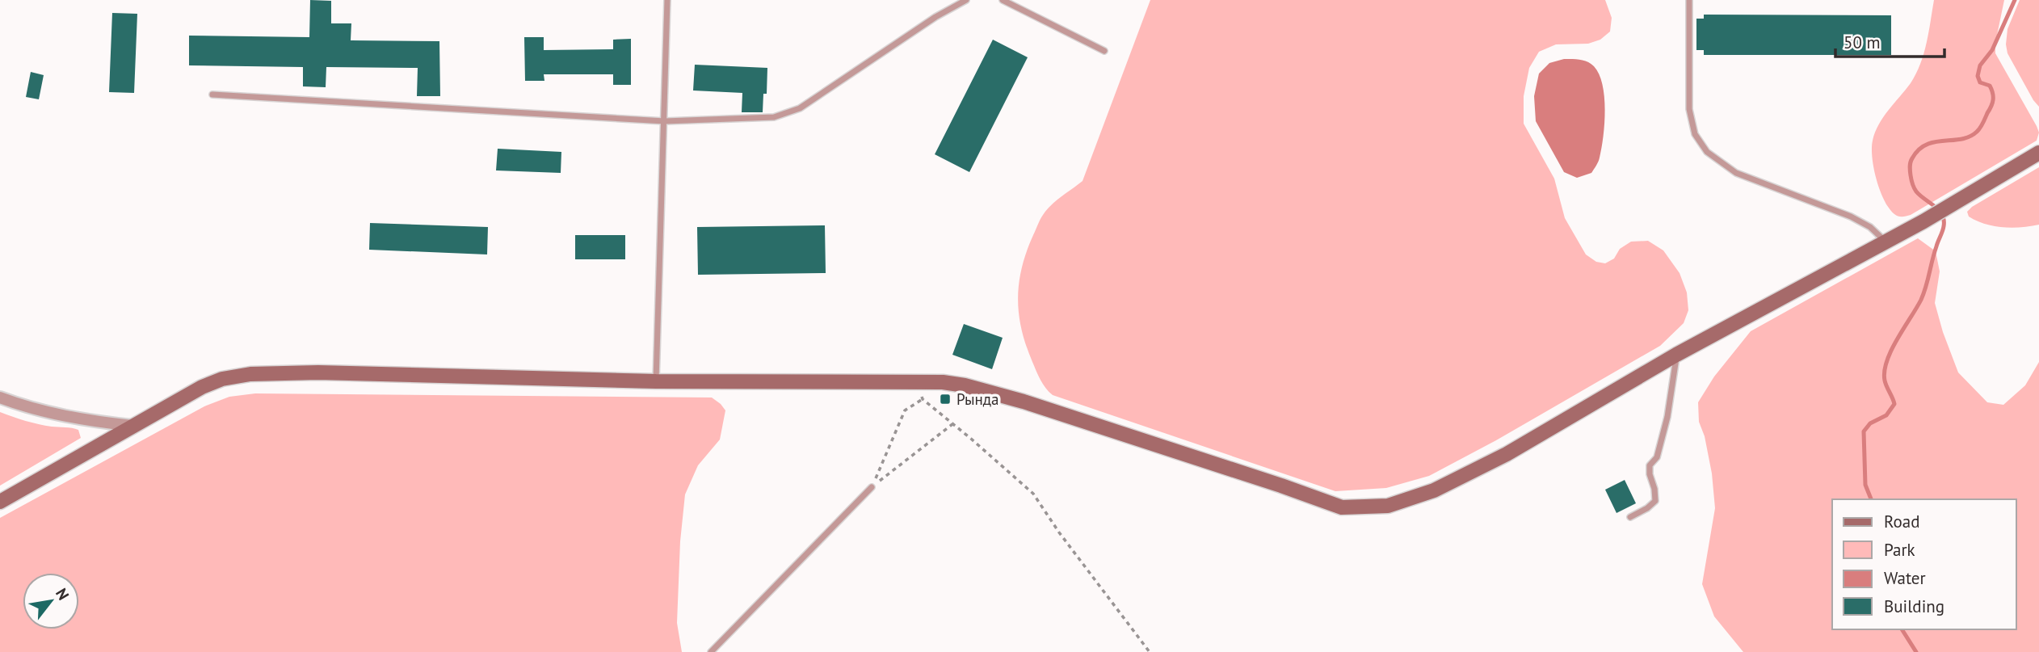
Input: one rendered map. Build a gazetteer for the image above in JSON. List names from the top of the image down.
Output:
{
  "places": {
    "transit": ["Рында"]
  },
  "legend": [
    "Road",
    "Park",
    "Water",
    "Building"
  ],
  "scale_bar": "50 m",
  "north": "top right"
}
